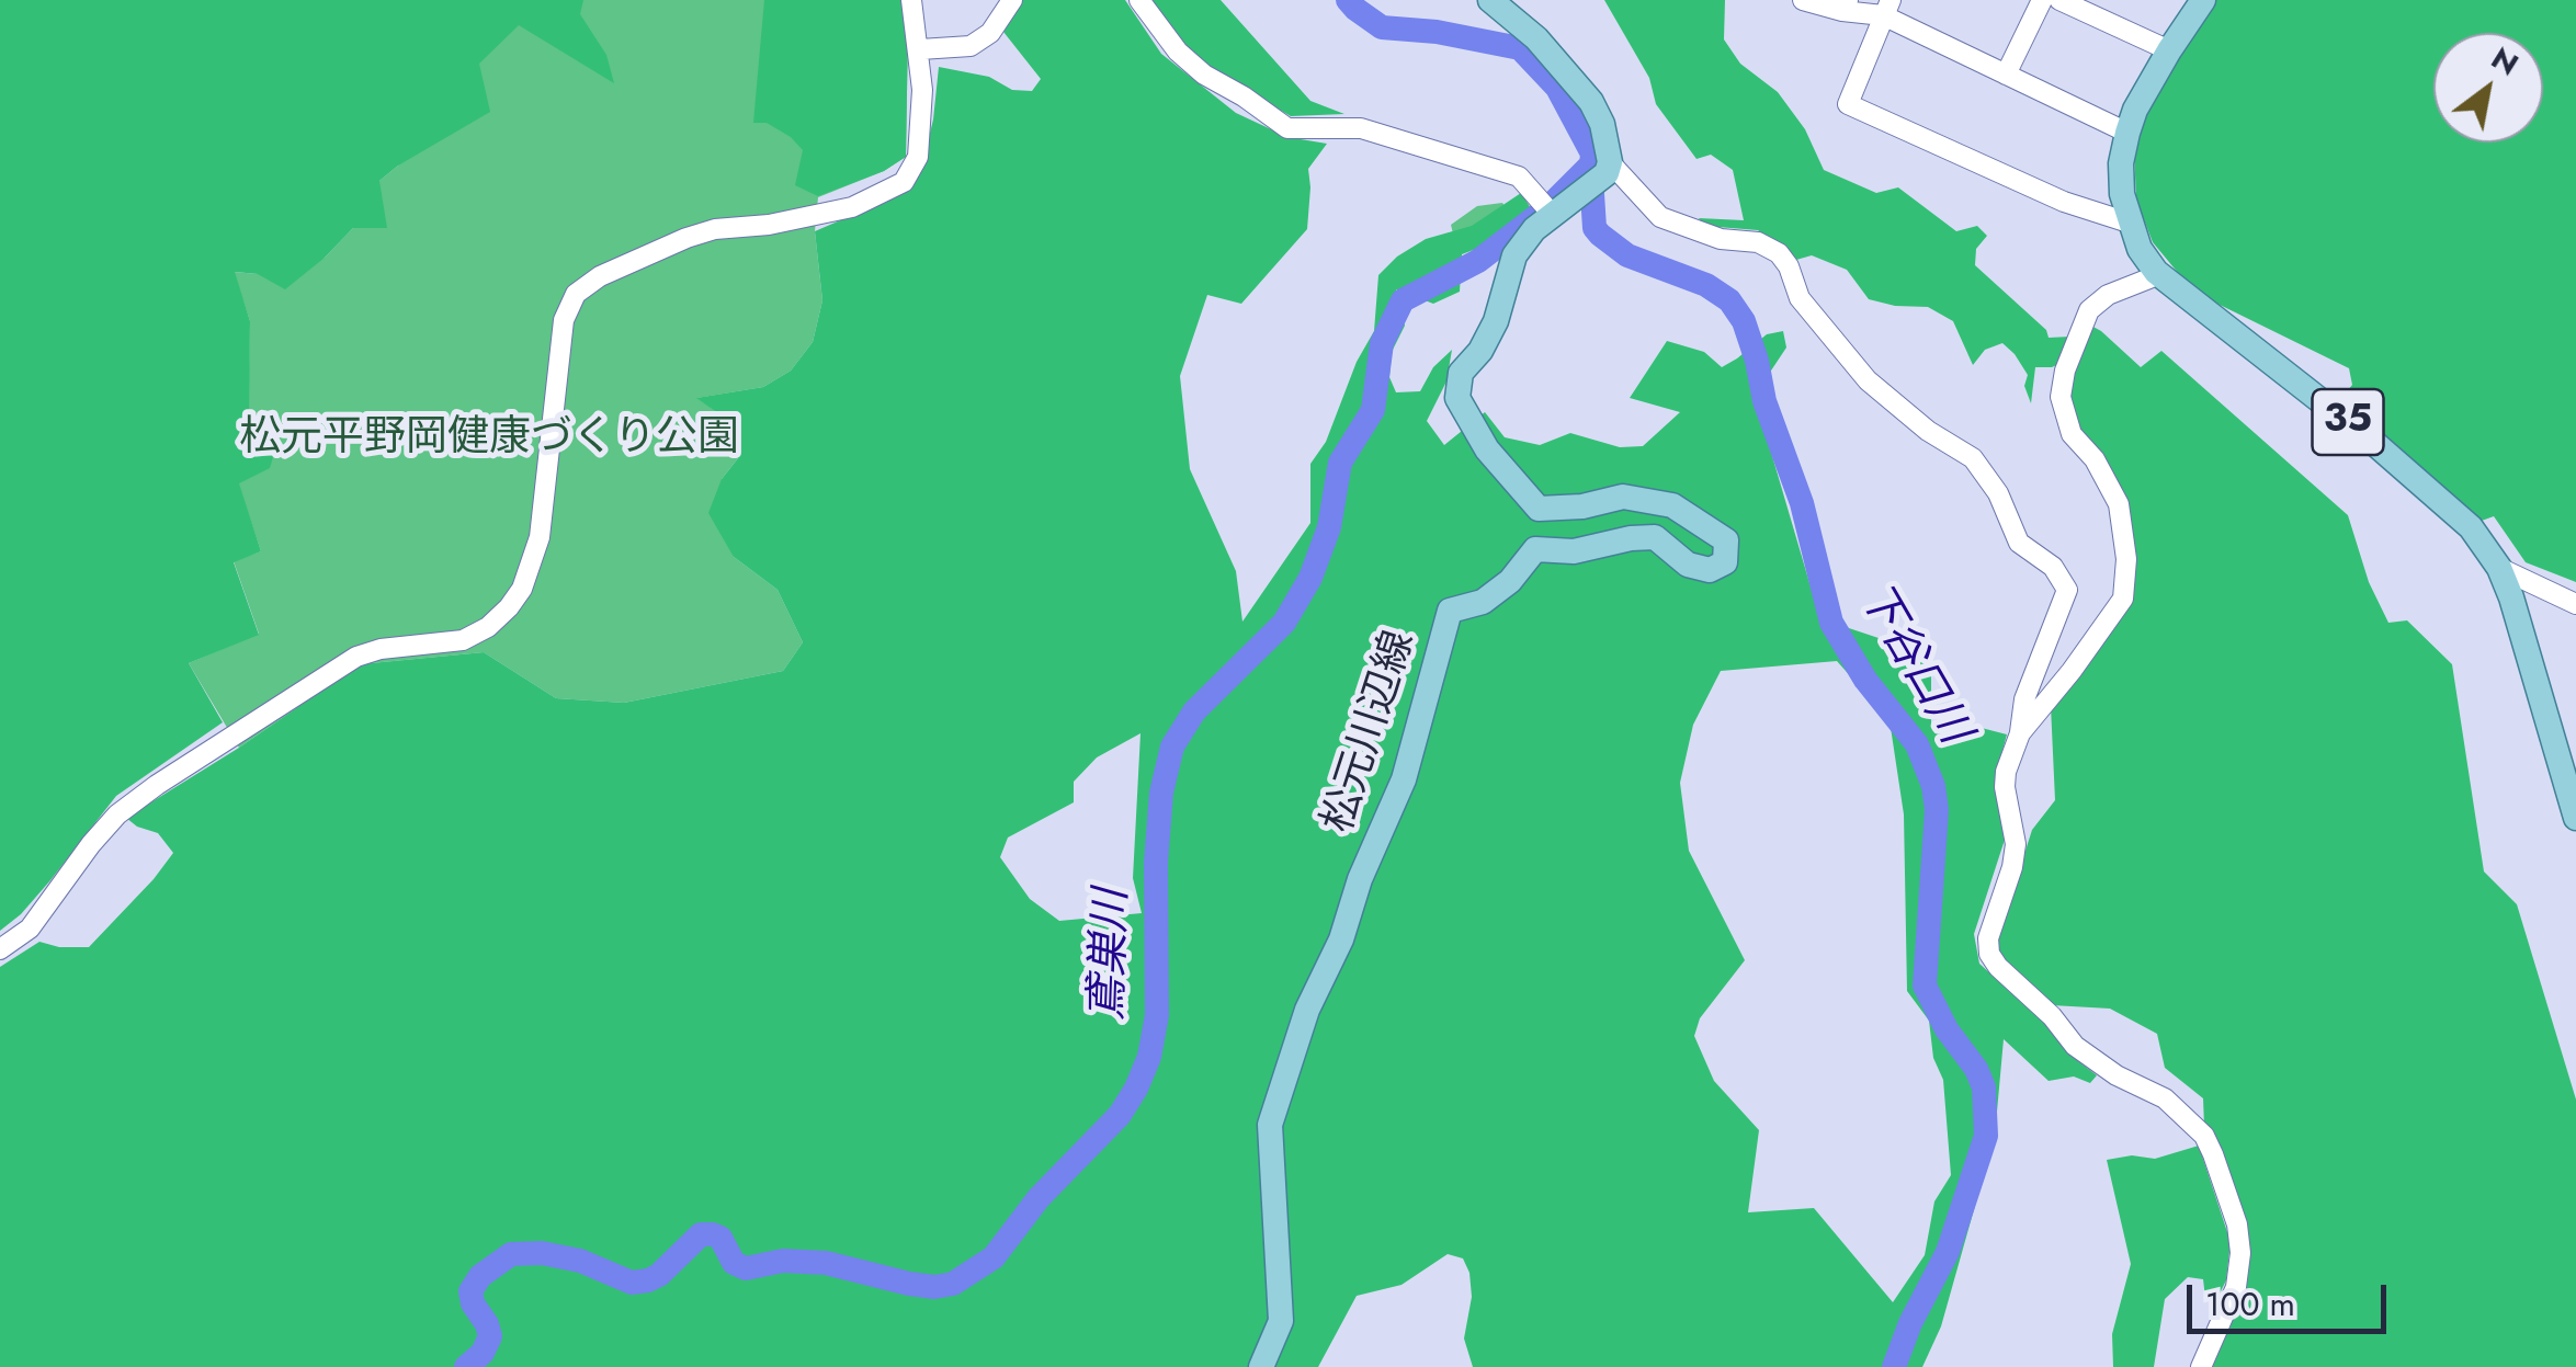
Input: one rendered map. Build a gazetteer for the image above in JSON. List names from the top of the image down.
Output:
{
  "streets": {
    "main road": ["35", "松元川辺線"]
  },
  "water": ["下谷口川", "鳶巣川"],
  "parks": ["松元平野岡健康づくり公園"],
  "scale_bar": "100 m",
  "north": "top right"
}
